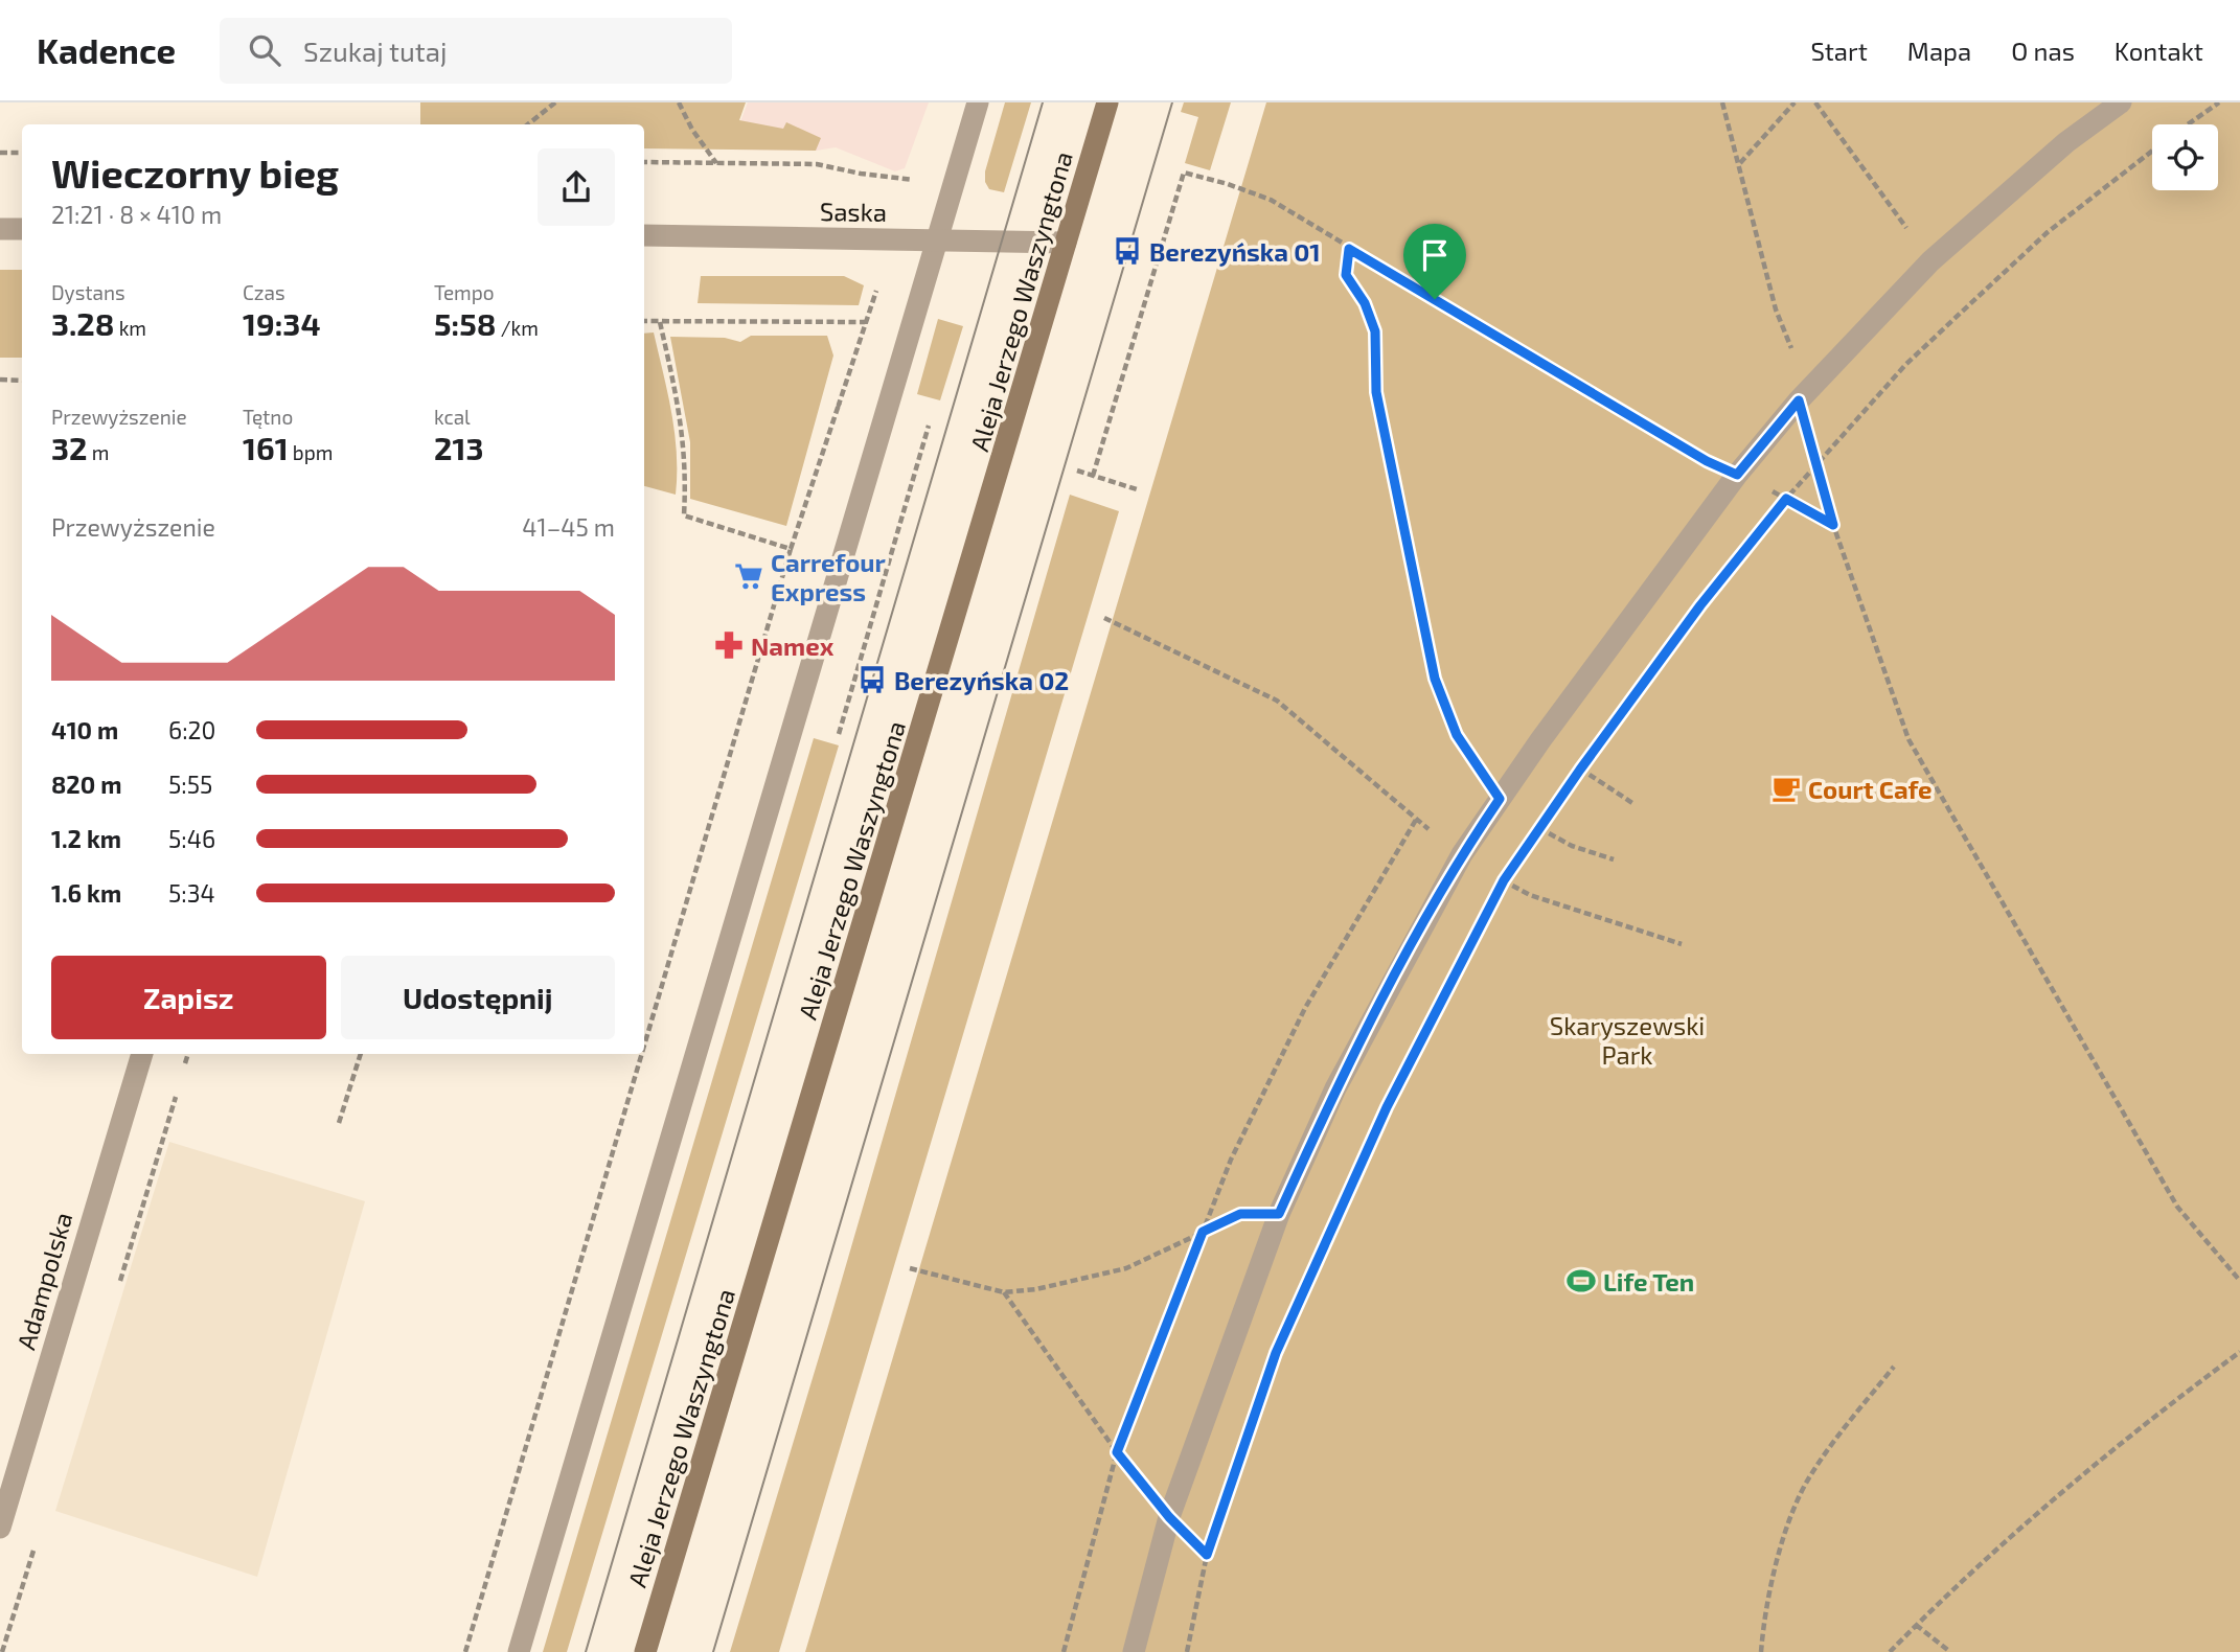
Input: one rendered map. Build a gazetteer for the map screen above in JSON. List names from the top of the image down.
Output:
{
  "streets": {
    "main road": ["Aleja Jerzego Waszyngtona"],
    "street": ["Saska", "Adampolska"]
  },
  "crossings": [
    ["Saska", "Aleja Jerzego Waszyngtona"]
  ],
  "parks": ["Skaryszewski Park"],
  "places": {
    "bus stop": ["Berezyńska 01", "Berezyńska 02"],
    "supermarket": ["Carrefour Express"],
    "pharmacy": ["Namex"],
    "cafe": ["Court Cafe"],
    "sports": ["Life Ten"]
  },
  "page": {
    "header": "Kadence",
    "search": "Szukaj tutaj",
    "nav": [
      "Start",
      "Mapa",
      "O nas",
      "Kontakt"
    ],
    "heading": ["Wieczorny bieg", "21:21 · 8 × 410 m"],
    "stats": [
      ["Dystans", "3.28 km"],
      ["Czas", "19:34"],
      ["Tempo", "5:58 /km"],
      ["Przewyższenie", "32 m"],
      ["Tętno", "161 bpm"],
      ["kcal", "213"]
    ],
    "chart": ["Przewyższenie", "41–45 m"],
    "list": [
      {
        "name": "410 m",
        "note": "6:20"
      },
      {
        "name": "820 m",
        "note": "5:55"
      },
      {
        "name": "1.2 km",
        "note": "5:46"
      },
      {
        "name": "1.6 km",
        "note": "5:34"
      }
    ],
    "buttons": ["Zapisz", "Udostępnij"]
  }
}
